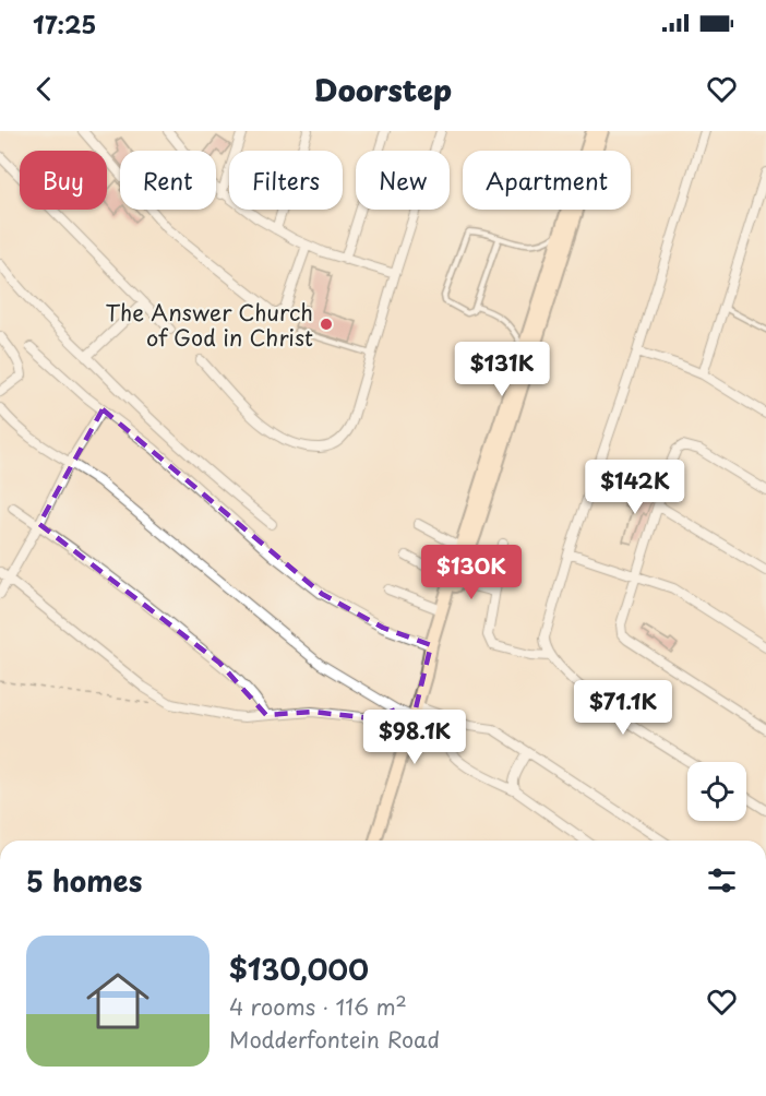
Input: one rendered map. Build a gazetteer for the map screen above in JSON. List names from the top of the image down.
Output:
{
  "places": ["The Answer Church of God in Christ"],
  "page": {
    "status": "17:25",
    "header": "Doorstep",
    "chip": [
      "Buy",
      "Rent",
      "Filters",
      "New",
      "Apartment"
    ],
    "price": [
      "$131K",
      "$142K",
      "$130K",
      "$71.1K",
      "$98.1K"
    ],
    "heading": "5 homes",
    "list": [
      {
        "name": "$130,000",
        "note": "4 rooms · 116 m² · Modderfontein Road"
      }
    ]
  }
}
